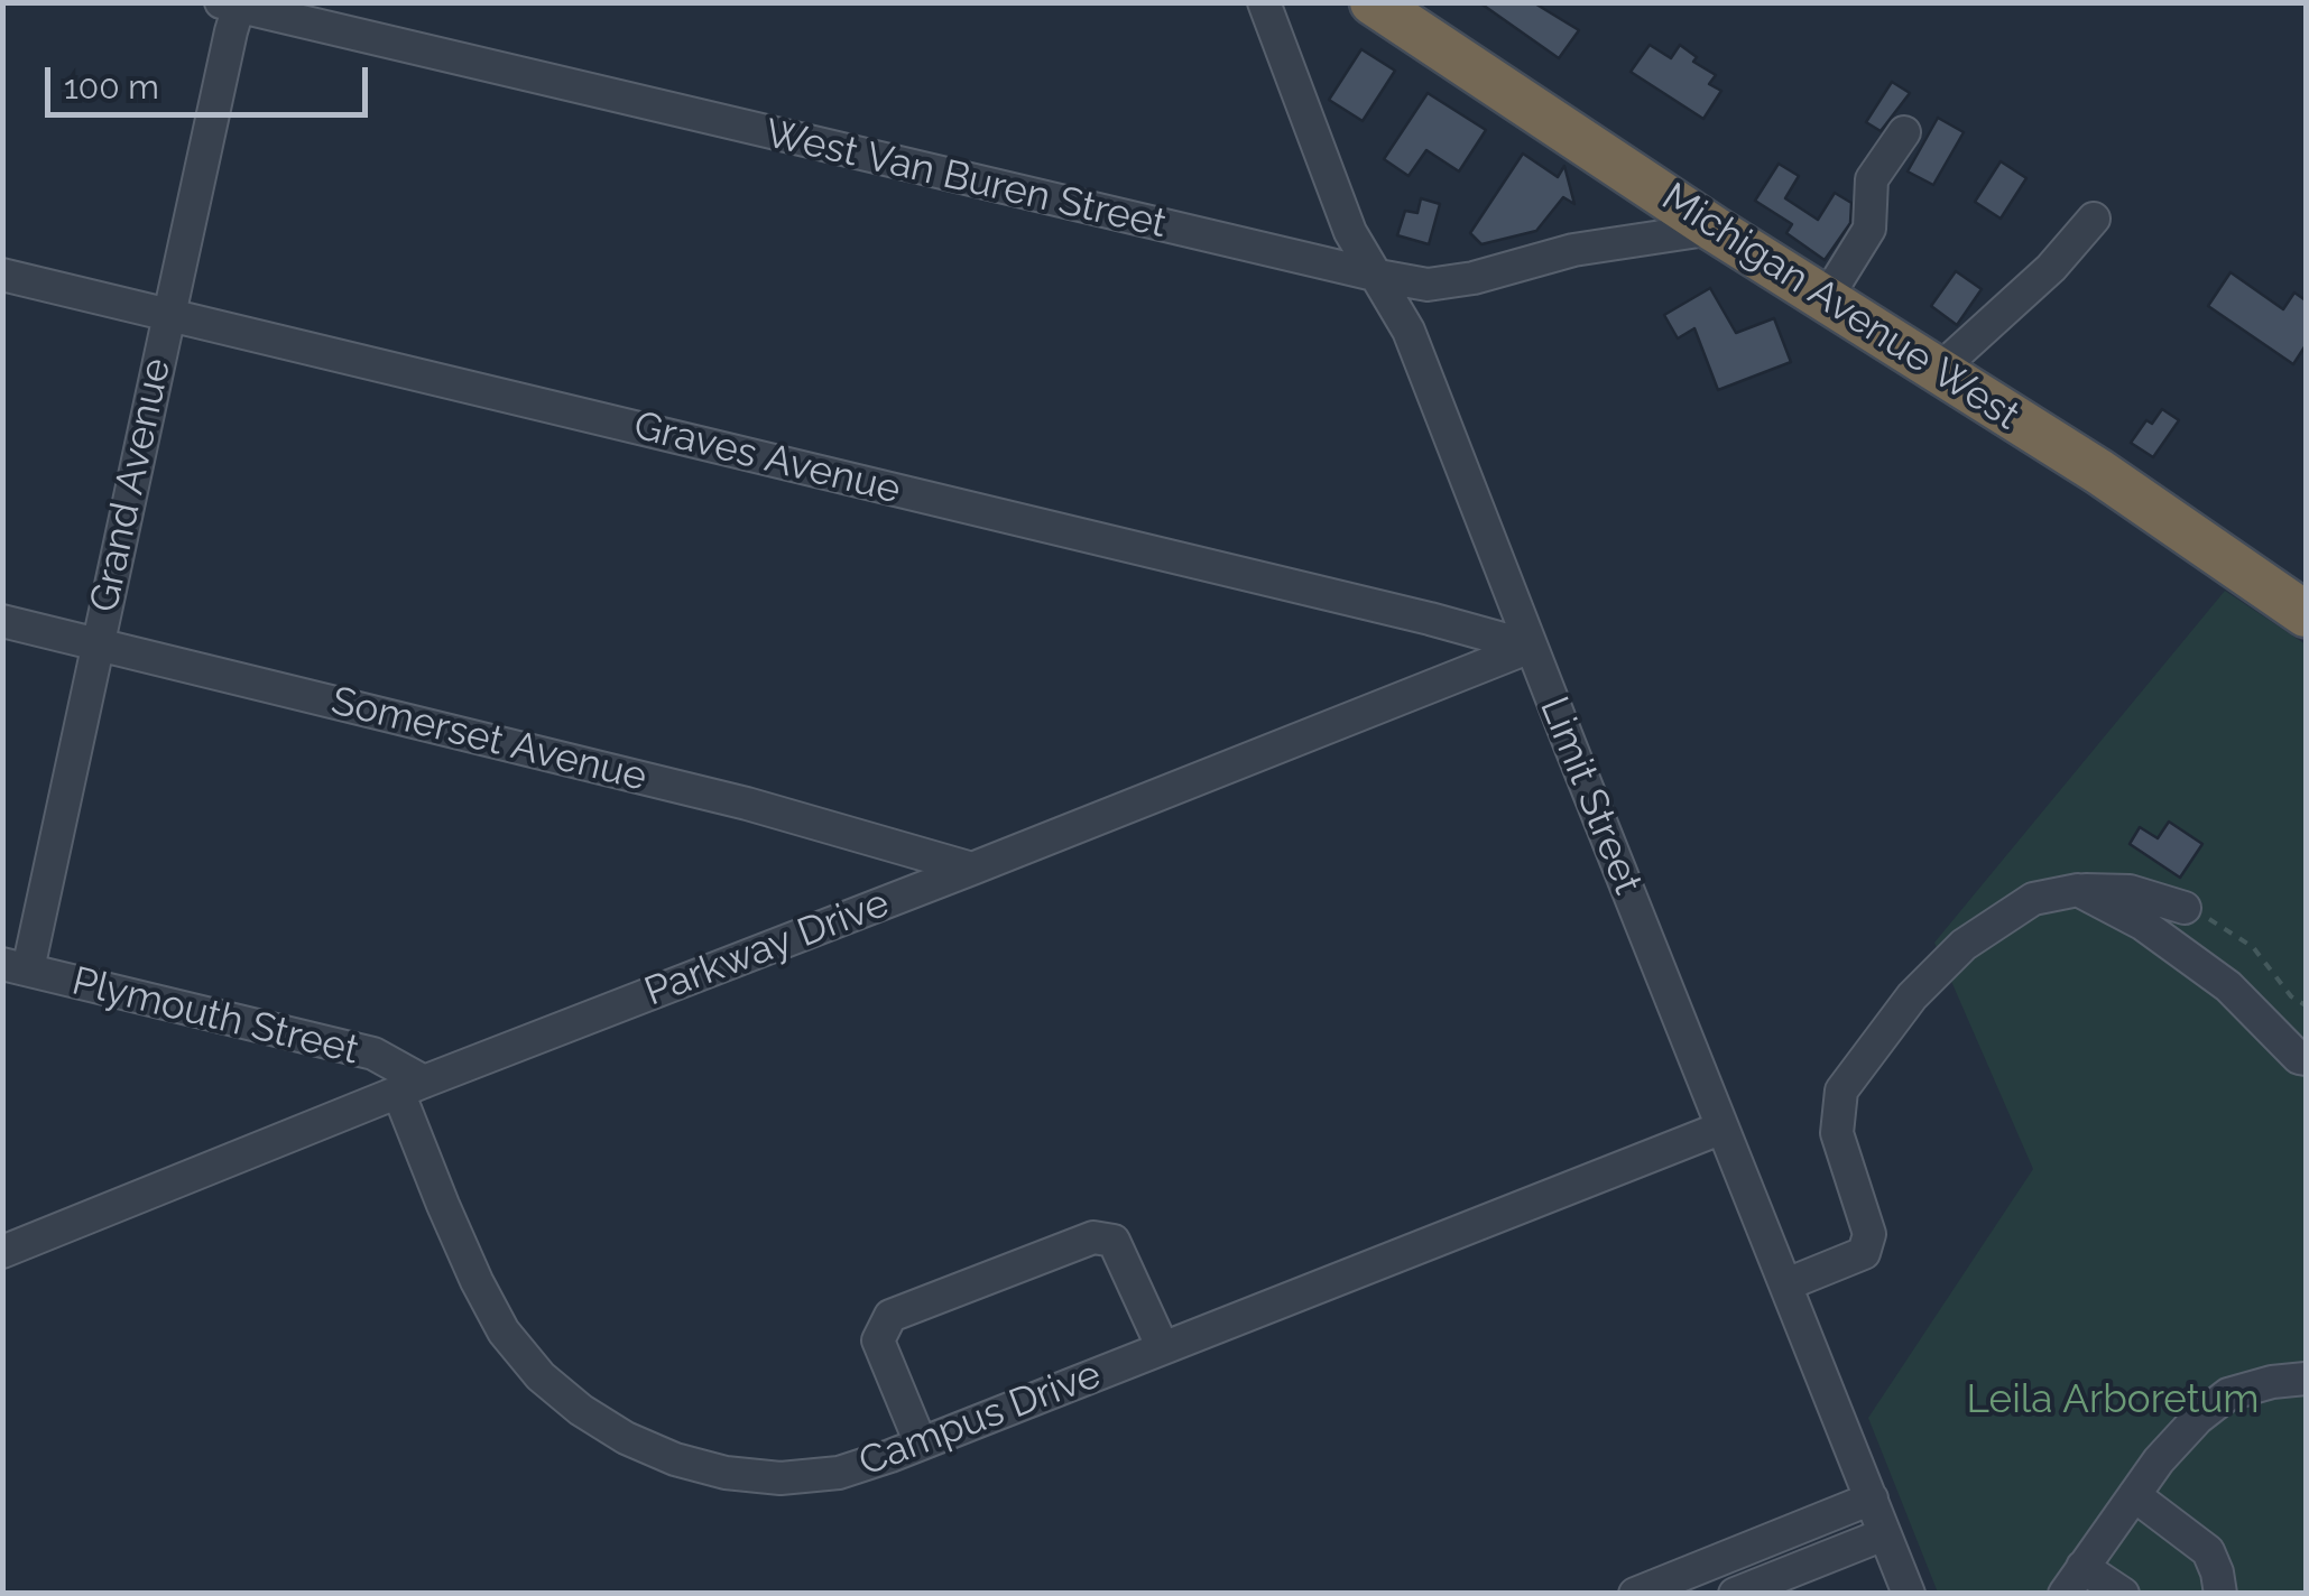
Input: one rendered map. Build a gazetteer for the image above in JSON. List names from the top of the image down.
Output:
{
  "streets": {
    "highway": ["Michigan Avenue West"],
    "street": [
      "West Van Buren Street",
      "Graves Avenue",
      "Grand Avenue",
      "Somerset Avenue",
      "Limit Street",
      "Parkway Drive",
      "Plymouth Street",
      "Campus Drive"
    ]
  },
  "crossings": [
    ["West Van Buren Street", "Michigan Avenue West"],
    ["West Van Buren Street", "Grand Avenue"],
    ["West Van Buren Street", "Limit Street"],
    ["Graves Avenue", "Grand Avenue"],
    ["Graves Avenue", "Limit Street"],
    ["Graves Avenue", "Parkway Drive"],
    ["Grand Avenue", "Somerset Avenue"],
    ["Grand Avenue", "Plymouth Street"],
    ["Somerset Avenue", "Parkway Drive"],
    ["Limit Street", "Parkway Drive"],
    ["Limit Street", "Campus Drive"],
    ["Parkway Drive", "Plymouth Street"],
    ["Parkway Drive", "Campus Drive"],
    ["Plymouth Street", "Campus Drive"]
  ],
  "parks": ["Leila Arboretum"],
  "scale_bar": "100 m"
}
